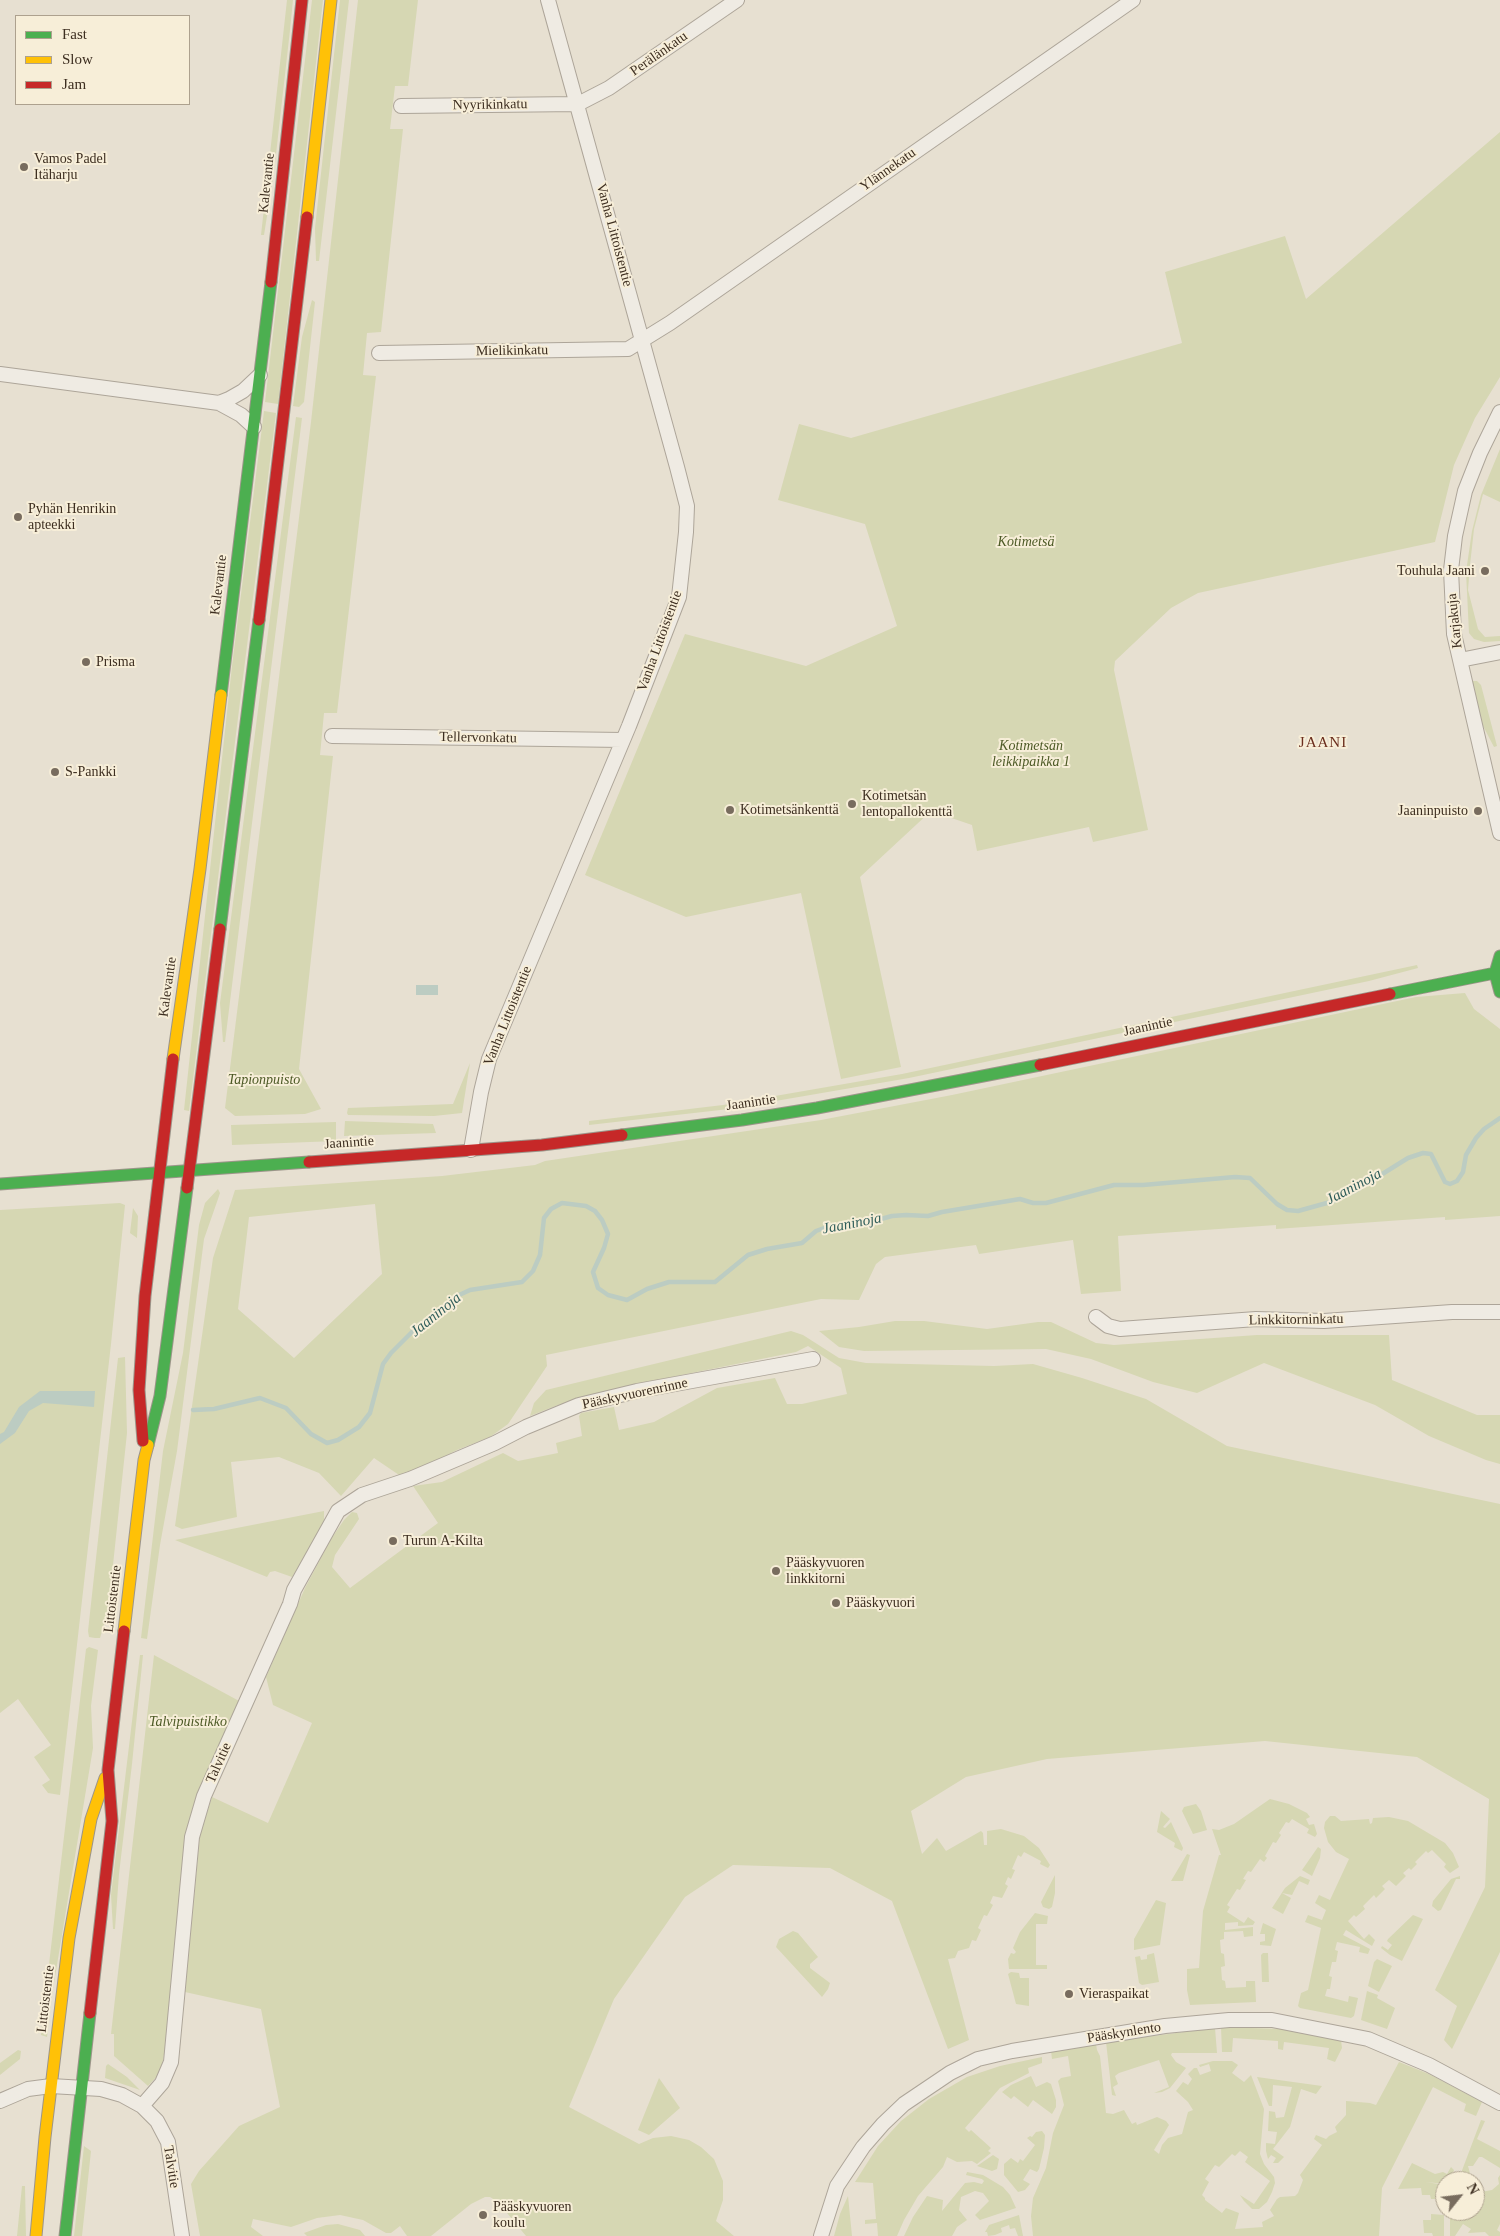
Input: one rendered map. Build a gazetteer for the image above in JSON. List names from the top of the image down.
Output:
{
  "streets": {
    "main road": ["Kalevantie", "Jaanintie", "Littoistentie"],
    "street": [
      "Perälänkatu",
      "Nyyrikinkatu",
      "Ylännekatu",
      "Vanha Littoistentie",
      "Mielikinkatu",
      "Karjakuja",
      "Tellervonkatu",
      "Linkkitorninkatu",
      "Pääskyvuorenrinne",
      "Talvitie",
      "Pääskynlento"
    ]
  },
  "crossings": [
    ["Perälänkatu", "Nyyrikinkatu"],
    ["Perälänkatu", "Vanha Littoistentie"],
    ["Nyyrikinkatu", "Vanha Littoistentie"],
    ["Ylännekatu", "Vanha Littoistentie"],
    ["Ylännekatu", "Mielikinkatu"],
    ["Kalevantie", "Jaanintie"],
    ["Kalevantie", "Littoistentie"],
    ["Vanha Littoistentie", "Mielikinkatu"],
    ["Vanha Littoistentie", "Tellervonkatu"],
    ["Vanha Littoistentie", "Jaanintie"],
    ["Jaanintie", "Littoistentie"],
    ["Pääskyvuorenrinne", "Talvitie"],
    ["Littoistentie", "Talvitie"]
  ],
  "districts": ["JAANI"],
  "water": ["Jaaninoja"],
  "parks": [
    "Kotimetsä",
    "Kotimetsän leikkipaikka 1",
    "Tapionpuisto",
    "Talvipuistikko"
  ],
  "places": [
    "Vamos Padel Itäharju",
    "Pyhän Henrikin apteekki",
    "Touhula Jaani",
    "Prisma",
    "S-Pankki",
    "Kotimetsän lentopallokenttä",
    "Kotimetsänkenttä",
    "Jaaninpuisto",
    "Turun A-Kilta",
    "Pääskyvuoren linkkitorni",
    "Pääskyvuori",
    "Vieraspaikat",
    "Pääskyvuoren koulu"
  ],
  "legend": ["Fast", "Slow", "Jam"],
  "north": "top right"
}
